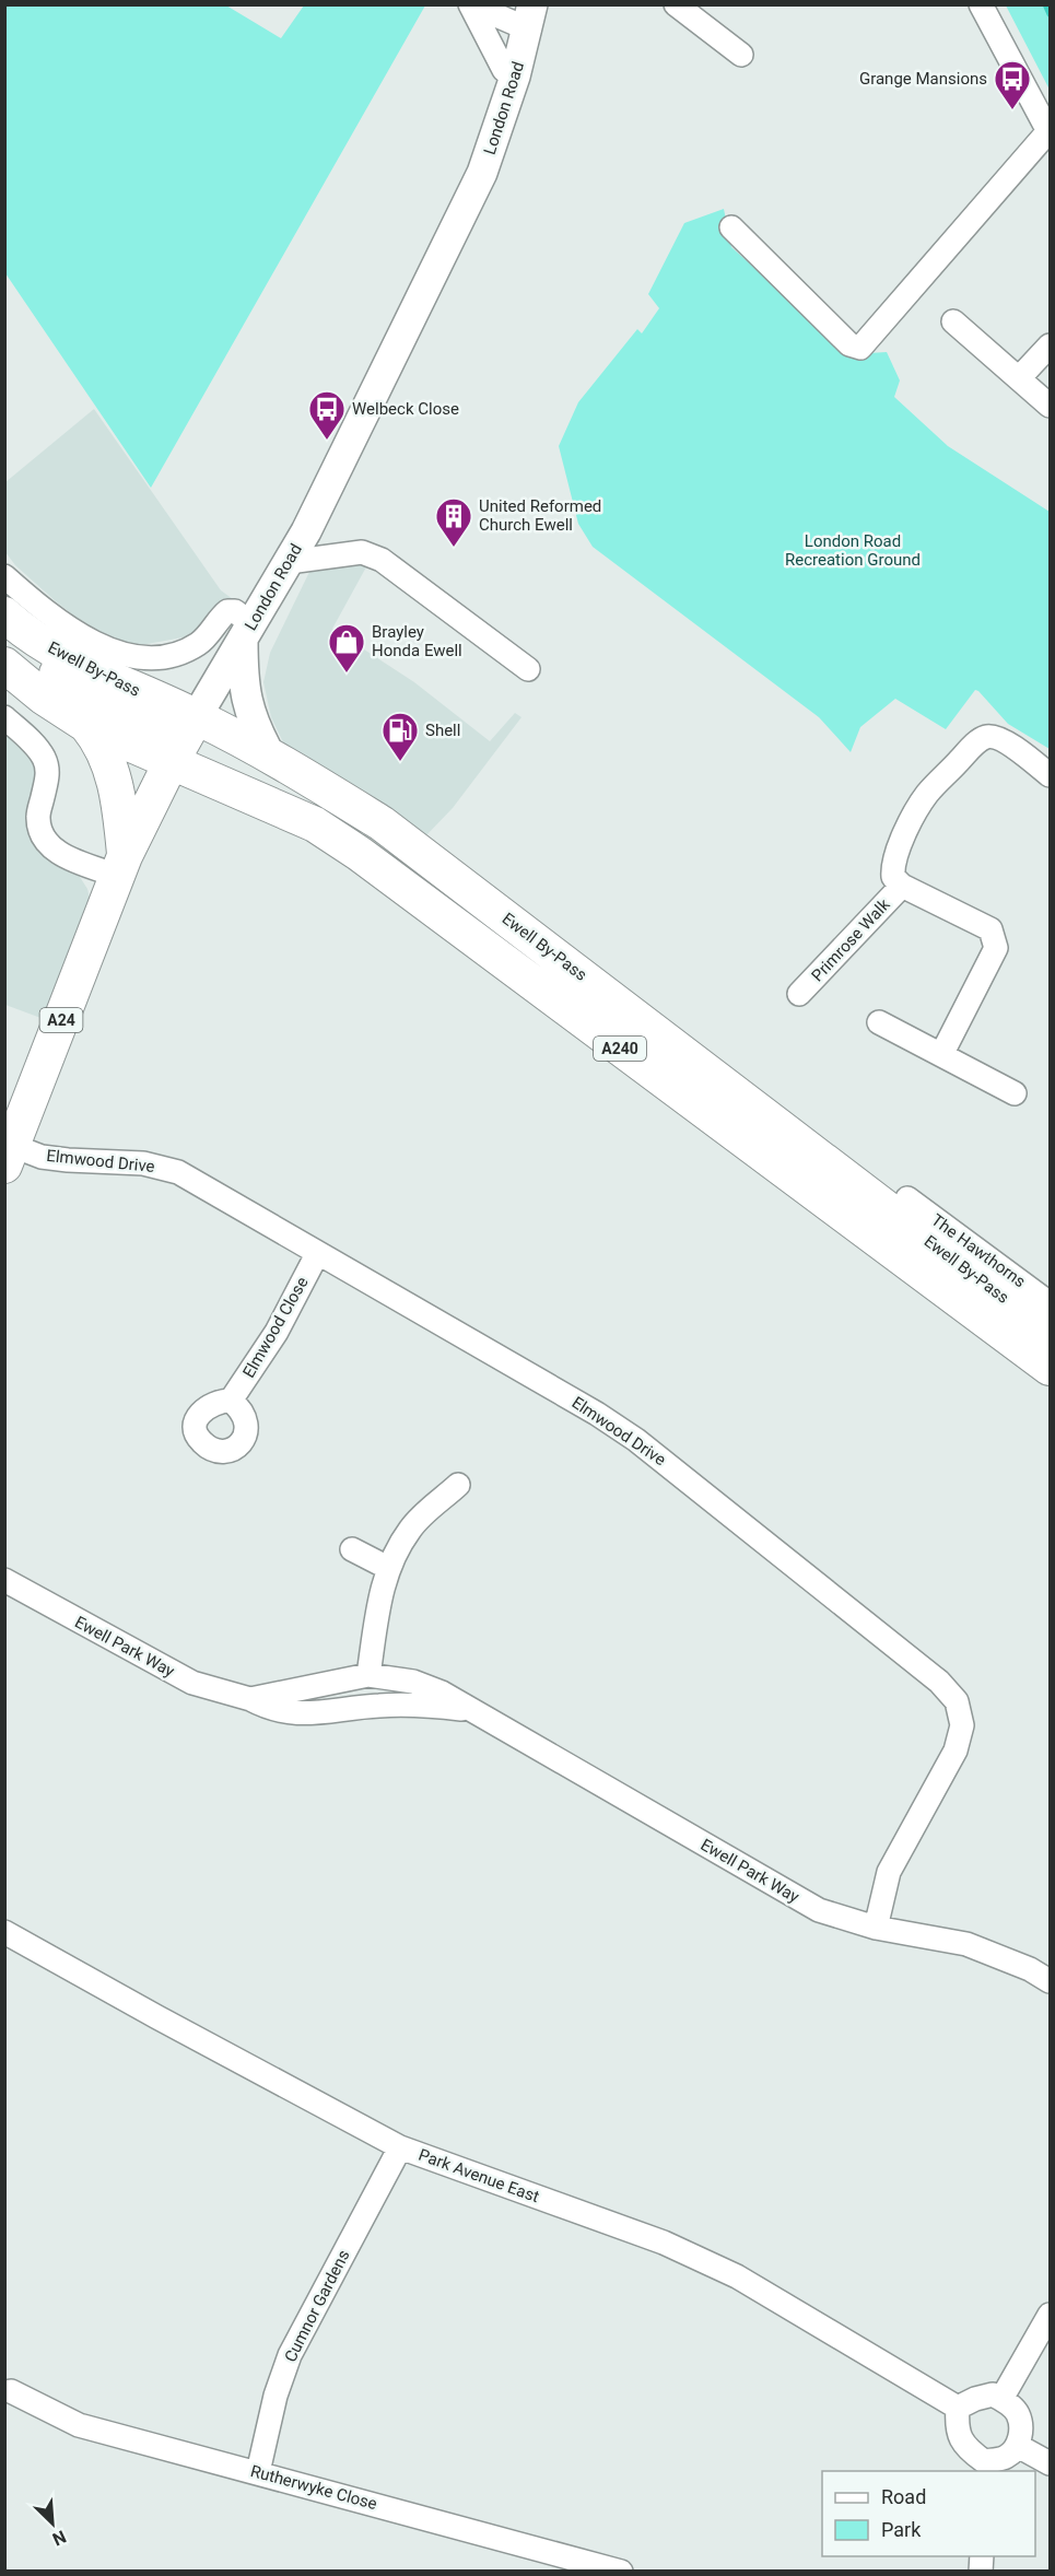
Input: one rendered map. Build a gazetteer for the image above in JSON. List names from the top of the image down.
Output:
{
  "streets": {
    "highway": [
      "London Road",
      "Ewell By-Pass",
      "A24",
      "A240"
    ],
    "street": [
      "Primrose Walk",
      "Elmwood Drive",
      "The Hawthorns",
      "Elmwood Close",
      "Ewell Park Way",
      "Park Avenue East",
      "Cumnor Gardens",
      "Rutherwyke Close"
    ]
  },
  "crossings": [
    ["London Road", "Ewell By-Pass"],
    ["London Road", "Elmwood Drive"],
    ["Elmwood Drive", "Elmwood Close"],
    ["Elmwood Drive", "Ewell Park Way"],
    ["Park Avenue East", "Cumnor Gardens"],
    ["Cumnor Gardens", "Rutherwyke Close"]
  ],
  "parks": ["London Road Recreation Ground"],
  "places": {
    "bus stop": ["Grange Mansions", "Welbeck Close"],
    "building": ["United Reformed Church Ewell"],
    "shop": ["Brayley Honda Ewell"],
    "fuel station": ["Shell"]
  },
  "legend": ["Road", "Park"],
  "north": "bottom right"
}
